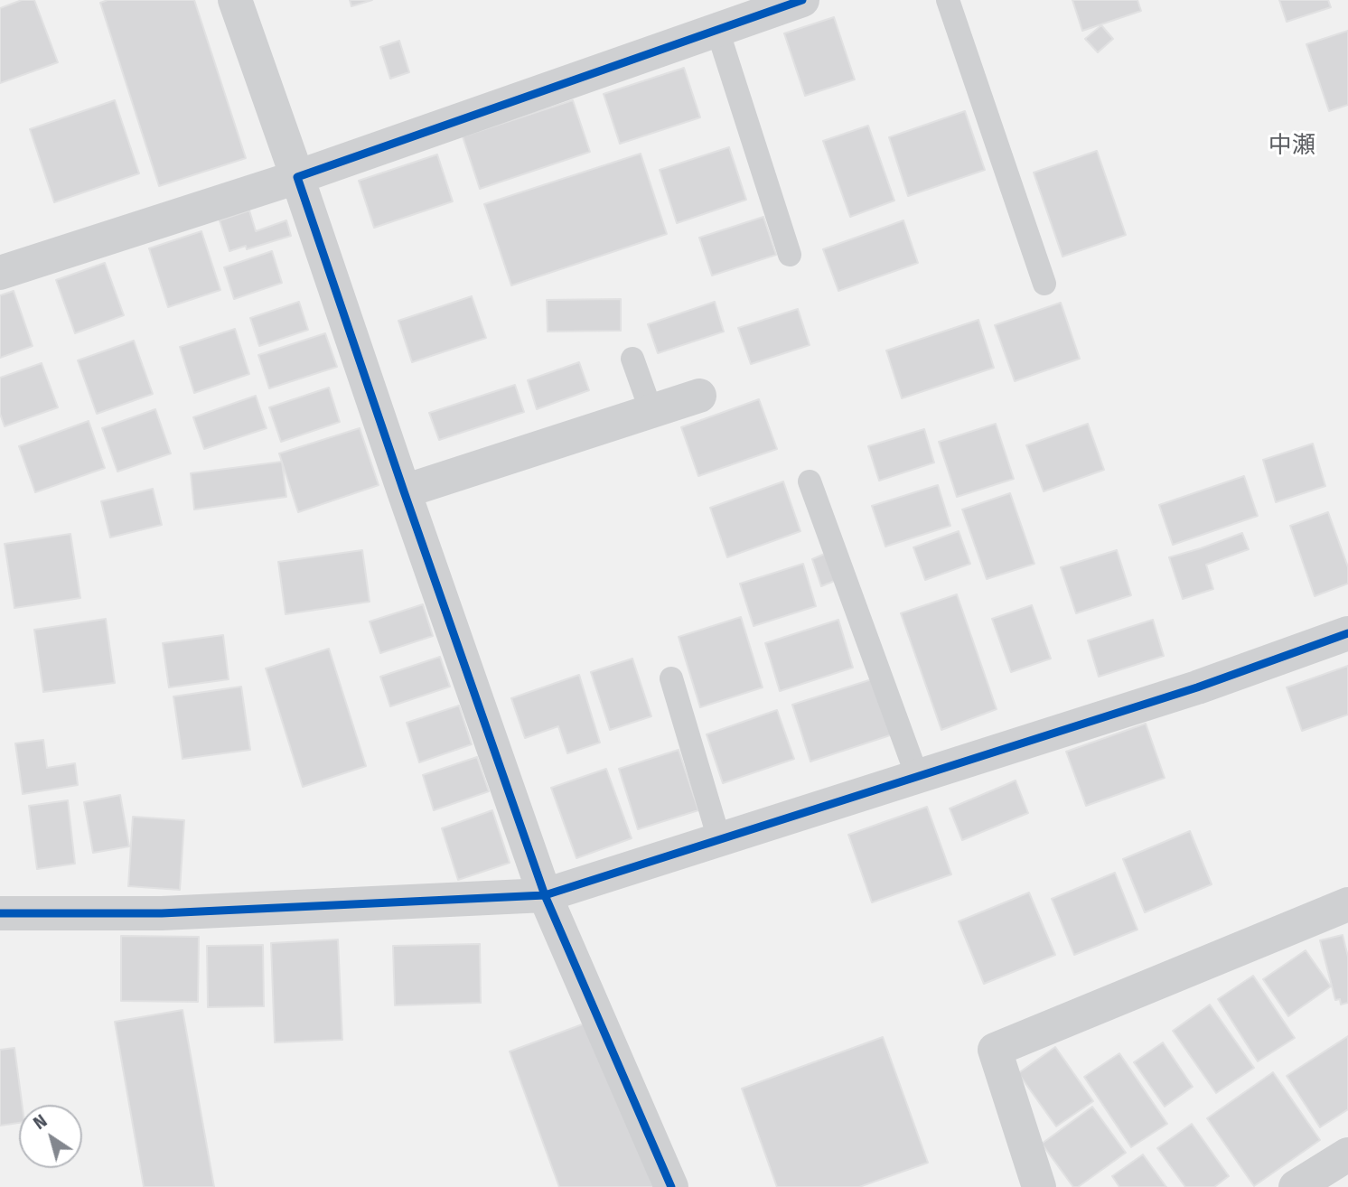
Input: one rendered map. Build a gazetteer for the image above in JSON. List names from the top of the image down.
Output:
{
  "districts": ["中瀬"],
  "north": "top left"
}
